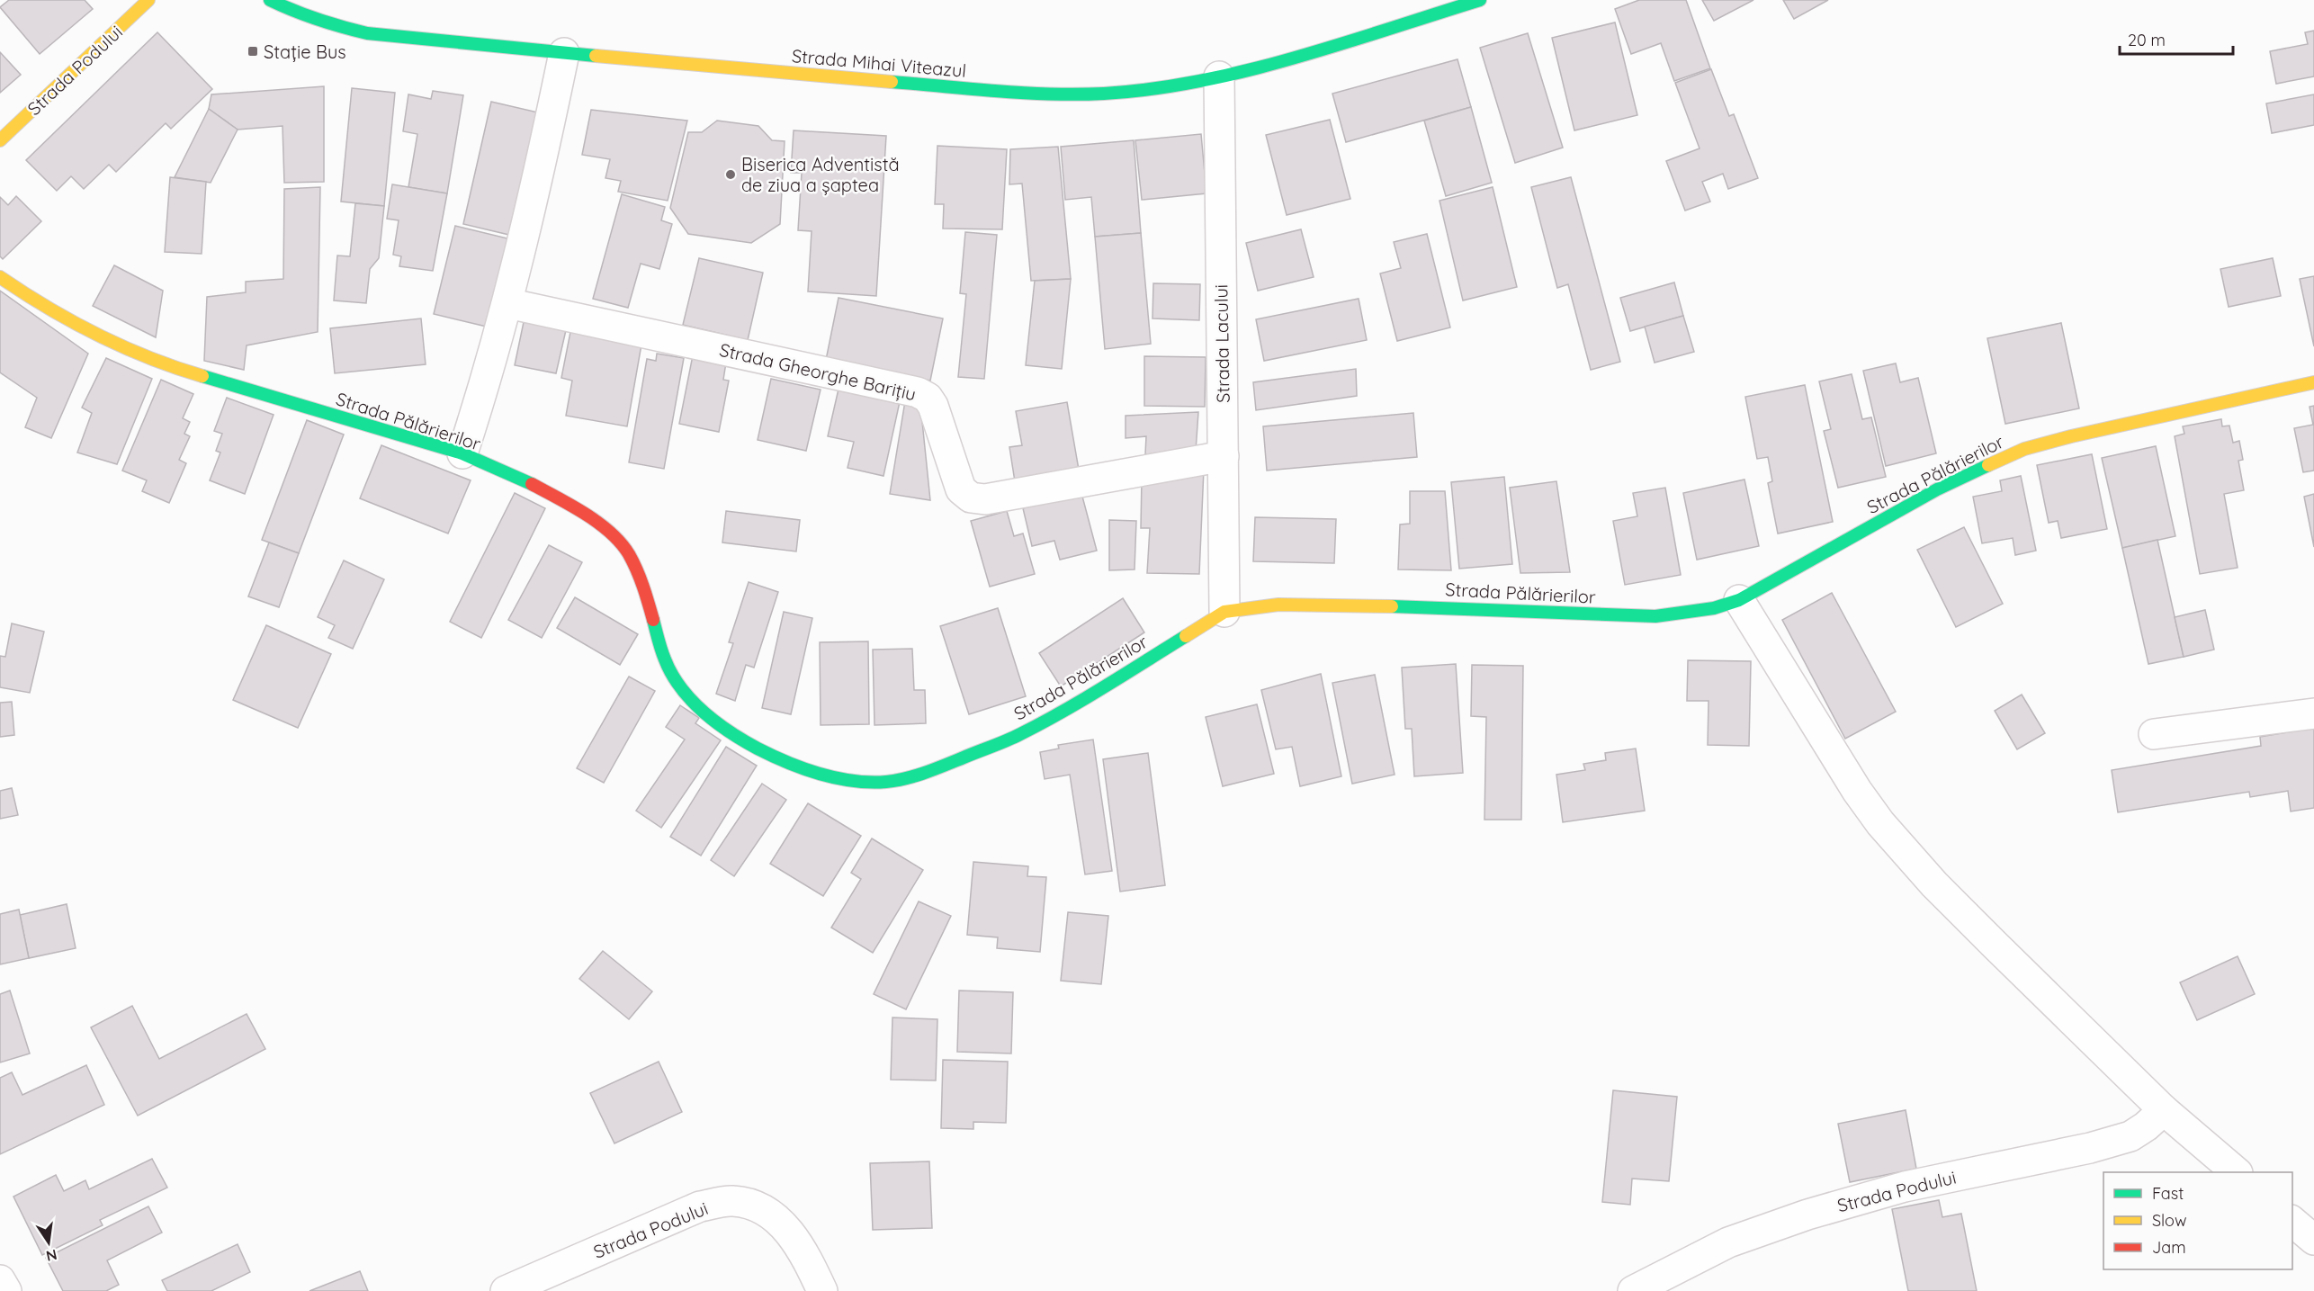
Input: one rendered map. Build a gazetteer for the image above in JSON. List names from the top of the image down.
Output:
{
  "streets": {
    "street": [
      "Strada Mihai Viteazul",
      "Strada Podului",
      "Strada Lacului",
      "Strada Gheorghe Barițiu",
      "Strada Pălărierilor"
    ]
  },
  "crossings": [
    ["Strada Mihai Viteazul", "Strada Lacului"],
    ["Strada Lacului", "Strada Gheorghe Barițiu"],
    ["Strada Lacului", "Strada Pălărierilor"]
  ],
  "places": {
    "transit": ["Stație Bus"],
    "other": ["Biserica Adventistă de ziua a șaptea"]
  },
  "legend": ["Fast", "Slow", "Jam"],
  "scale_bar": "20 m",
  "north": "bottom"
}
